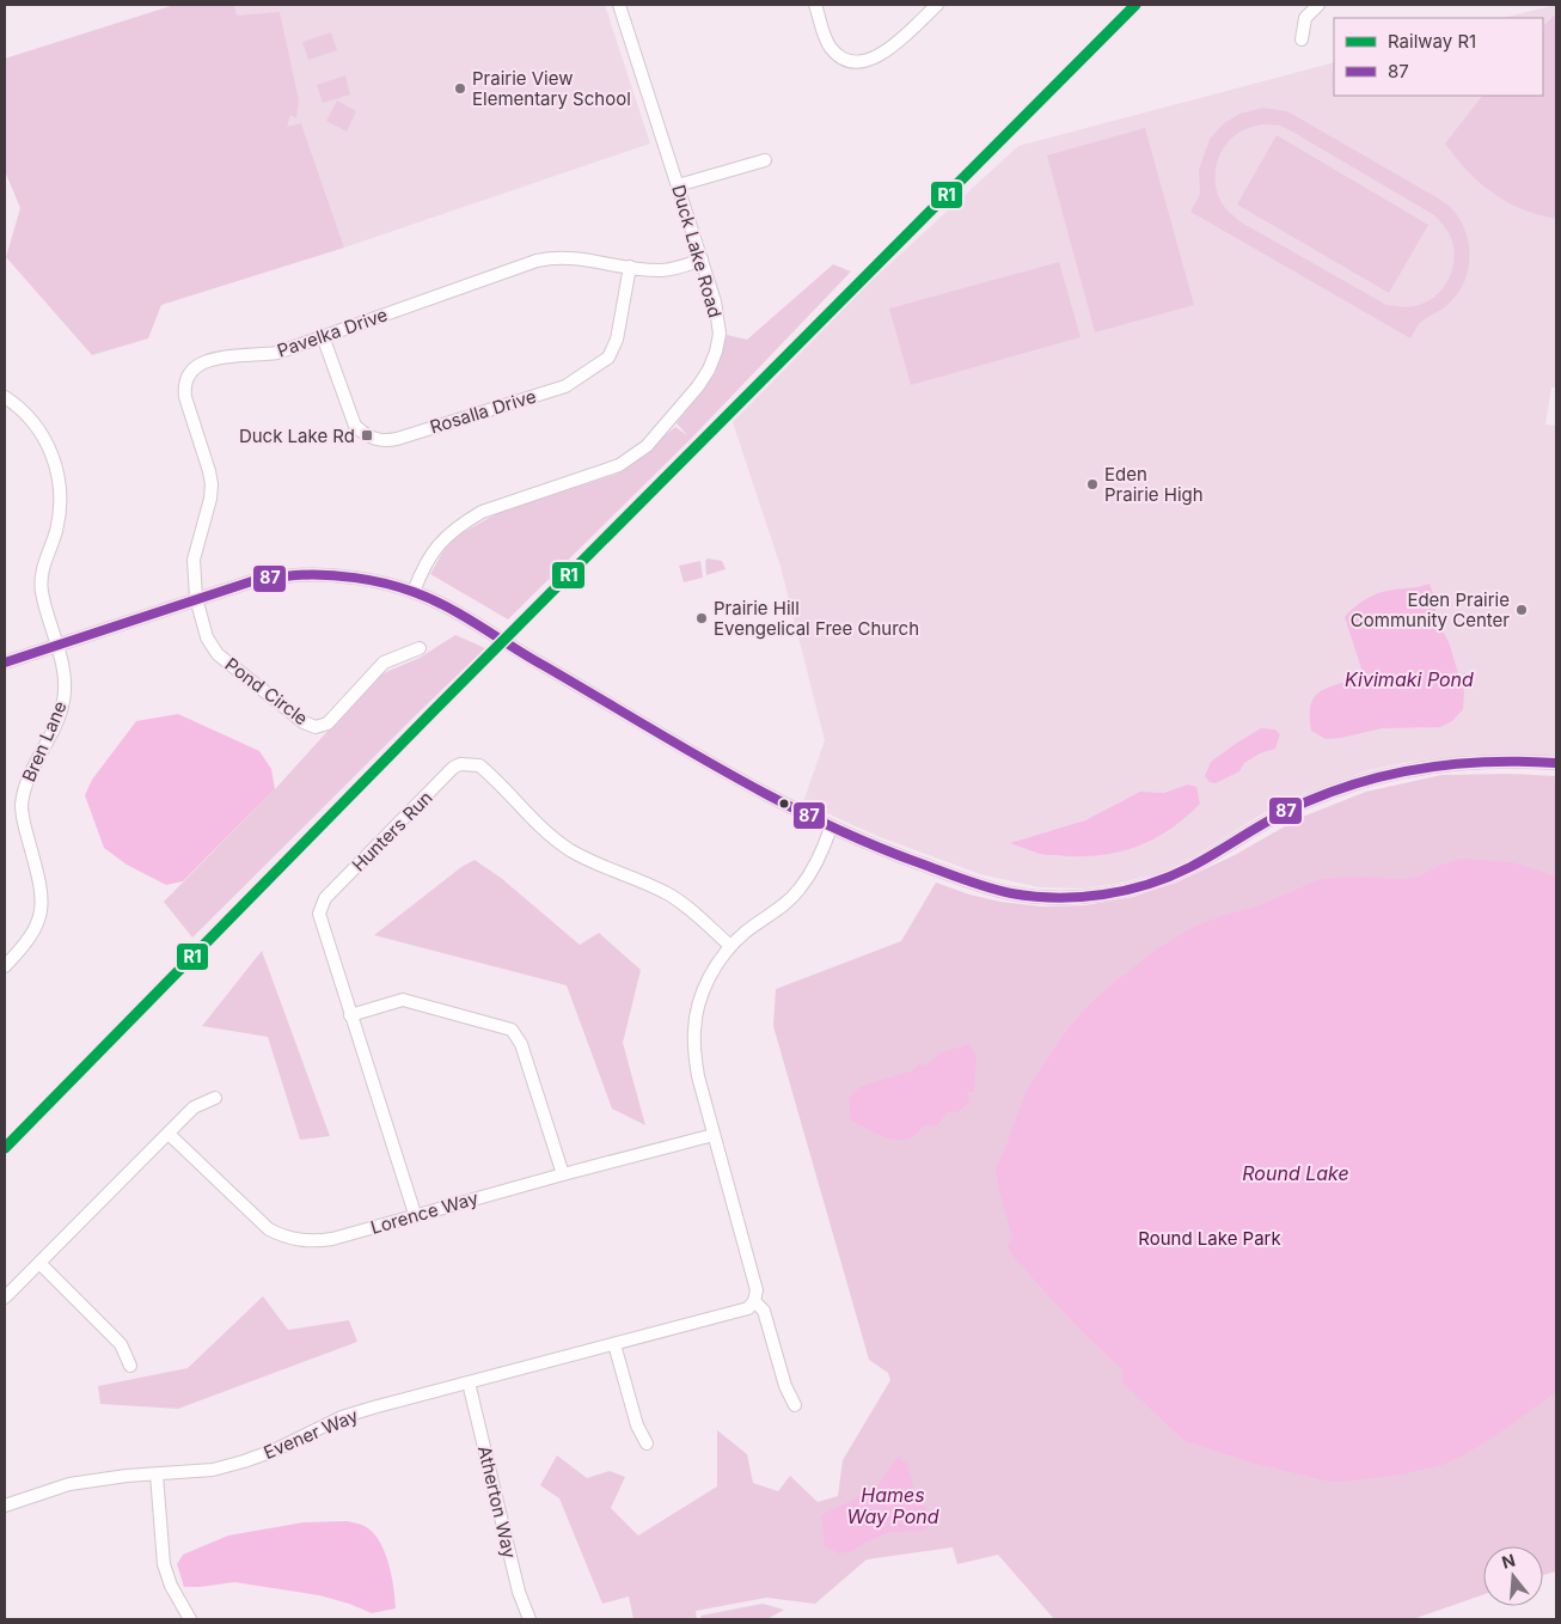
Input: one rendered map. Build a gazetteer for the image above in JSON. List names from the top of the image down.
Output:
{
  "streets": {
    "street": [
      "Duck Lake Road",
      "Pavelka Drive",
      "Rosalla Drive",
      "Pond Circle",
      "Bren Lane",
      "Hunters Run",
      "Lorence Way",
      "Evener Way",
      "Atherton Way"
    ]
  },
  "crossings": [
    ["Duck Lake Road", "Pavelka Drive"],
    ["Pavelka Drive", "Rosalla Drive"],
    ["Pavelka Drive", "Pond Circle"],
    ["Hunters Run", "Lorence Way"],
    ["Evener Way", "Atherton Way"]
  ],
  "water": ["Kivimaki Pond", "Round Lake", "Hames Way Pond"],
  "parks": ["Round Lake Park"],
  "places": {
    "other": [
      "Prairie View Elementary School",
      "Eden Prairie High",
      "Eden Prairie Community Center",
      "Prairie Hill Evengelical Free Church"
    ],
    "transit": ["Duck Lake Rd"]
  },
  "lines": ["rail line R1", "transit line 87"],
  "legend": ["Railway R1", "87"],
  "north": "top"
}
